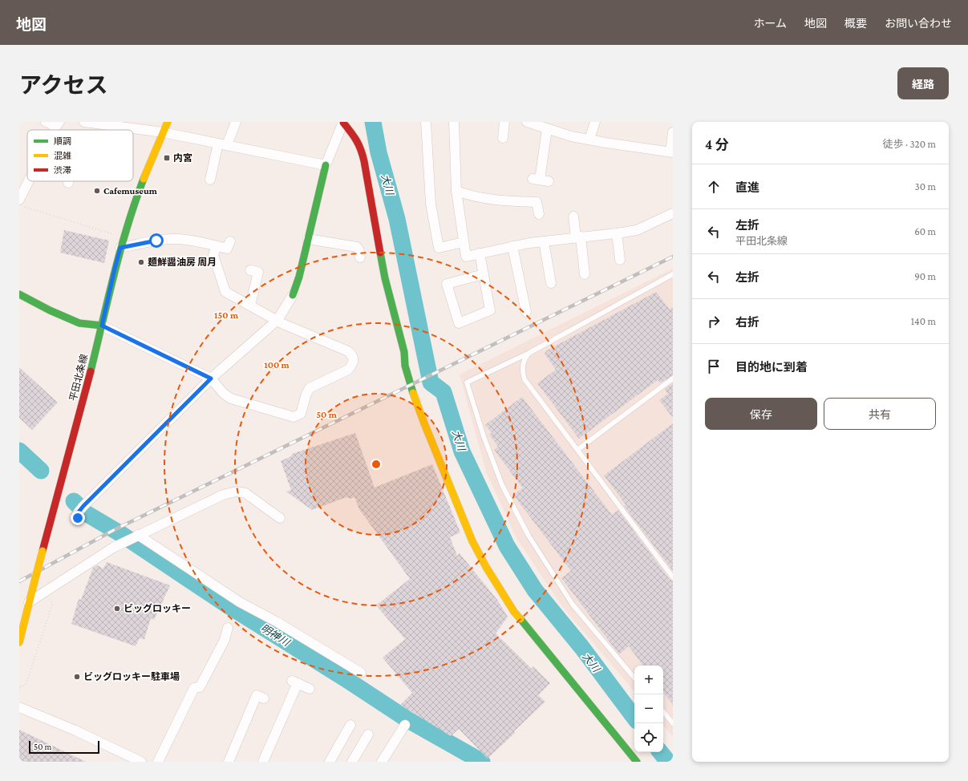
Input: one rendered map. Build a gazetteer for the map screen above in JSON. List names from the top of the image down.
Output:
{
  "streets": {
    "street": ["平田北条線"]
  },
  "water": ["大川", "明神川"],
  "places": {
    "transit": ["内宮"],
    "other": [
      "Cafemuseum",
      "麺鮮醤油房 周月",
      "ビッグロッキー",
      "ビッグロッキー駐車場"
    ]
  },
  "legend": ["順調", "混雑", "渋滞"],
  "scale_bar": "50 m",
  "page": {
    "header": "地図",
    "nav": [
      "ホーム",
      "地図",
      "概要",
      "お問い合わせ"
    ],
    "title": "アクセス",
    "buttons": [
      "経路",
      ["保存", "共有"]
    ],
    "heading": ["4 分", "徒歩 · 320 m"],
    "list": [
      ["直進", "30 m"],
      ["左折", "平田北条線", "60 m"],
      ["左折", "90 m"],
      ["右折", "140 m"],
      "目的地に到着"
    ],
    "map_buttons": ["+", "−"],
    "scale": "50 m"
  },
  "rings": ["150 m", "100 m", "50 m"]
}
